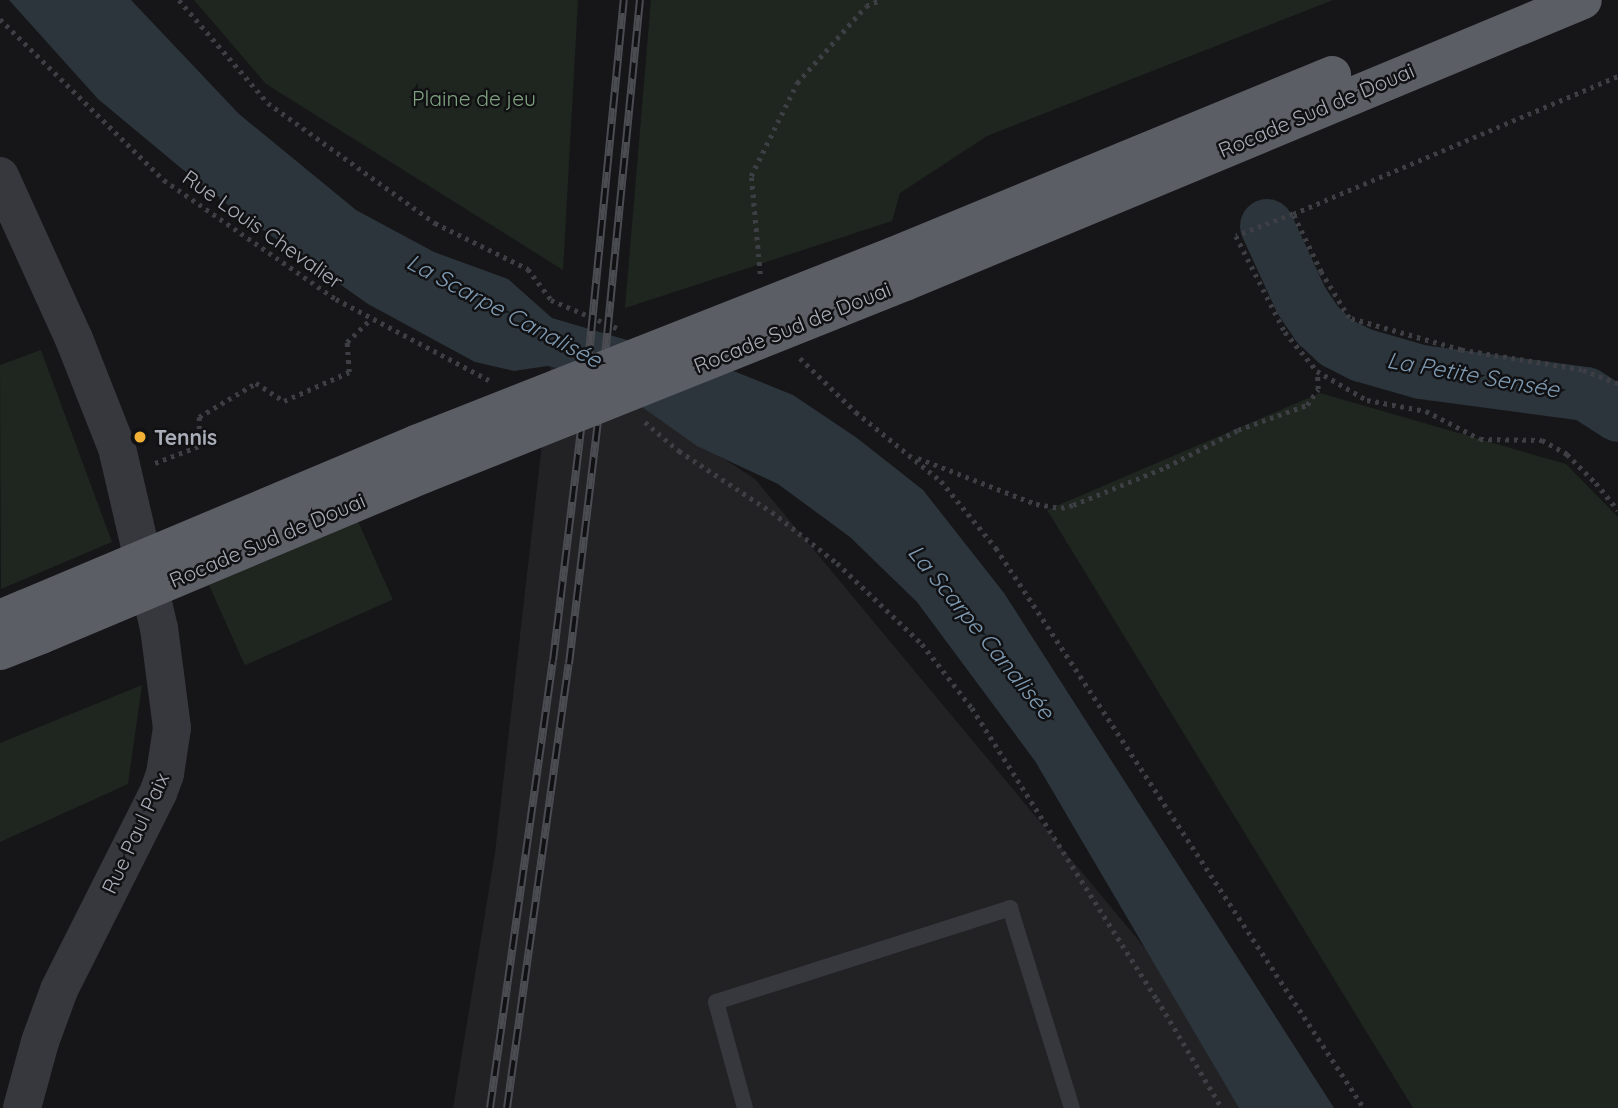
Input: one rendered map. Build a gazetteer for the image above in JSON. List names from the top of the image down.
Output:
{
  "streets": {
    "highway": ["Rocade Sud de Douai"],
    "street": ["Rue Paul Paix"],
    "path": ["Rue Louis Chevalier"]
  },
  "water": ["La Scarpe Canalisée", "La Petite Sensée"],
  "parks": ["Plaine de jeu"],
  "places": ["Tennis"]
}
